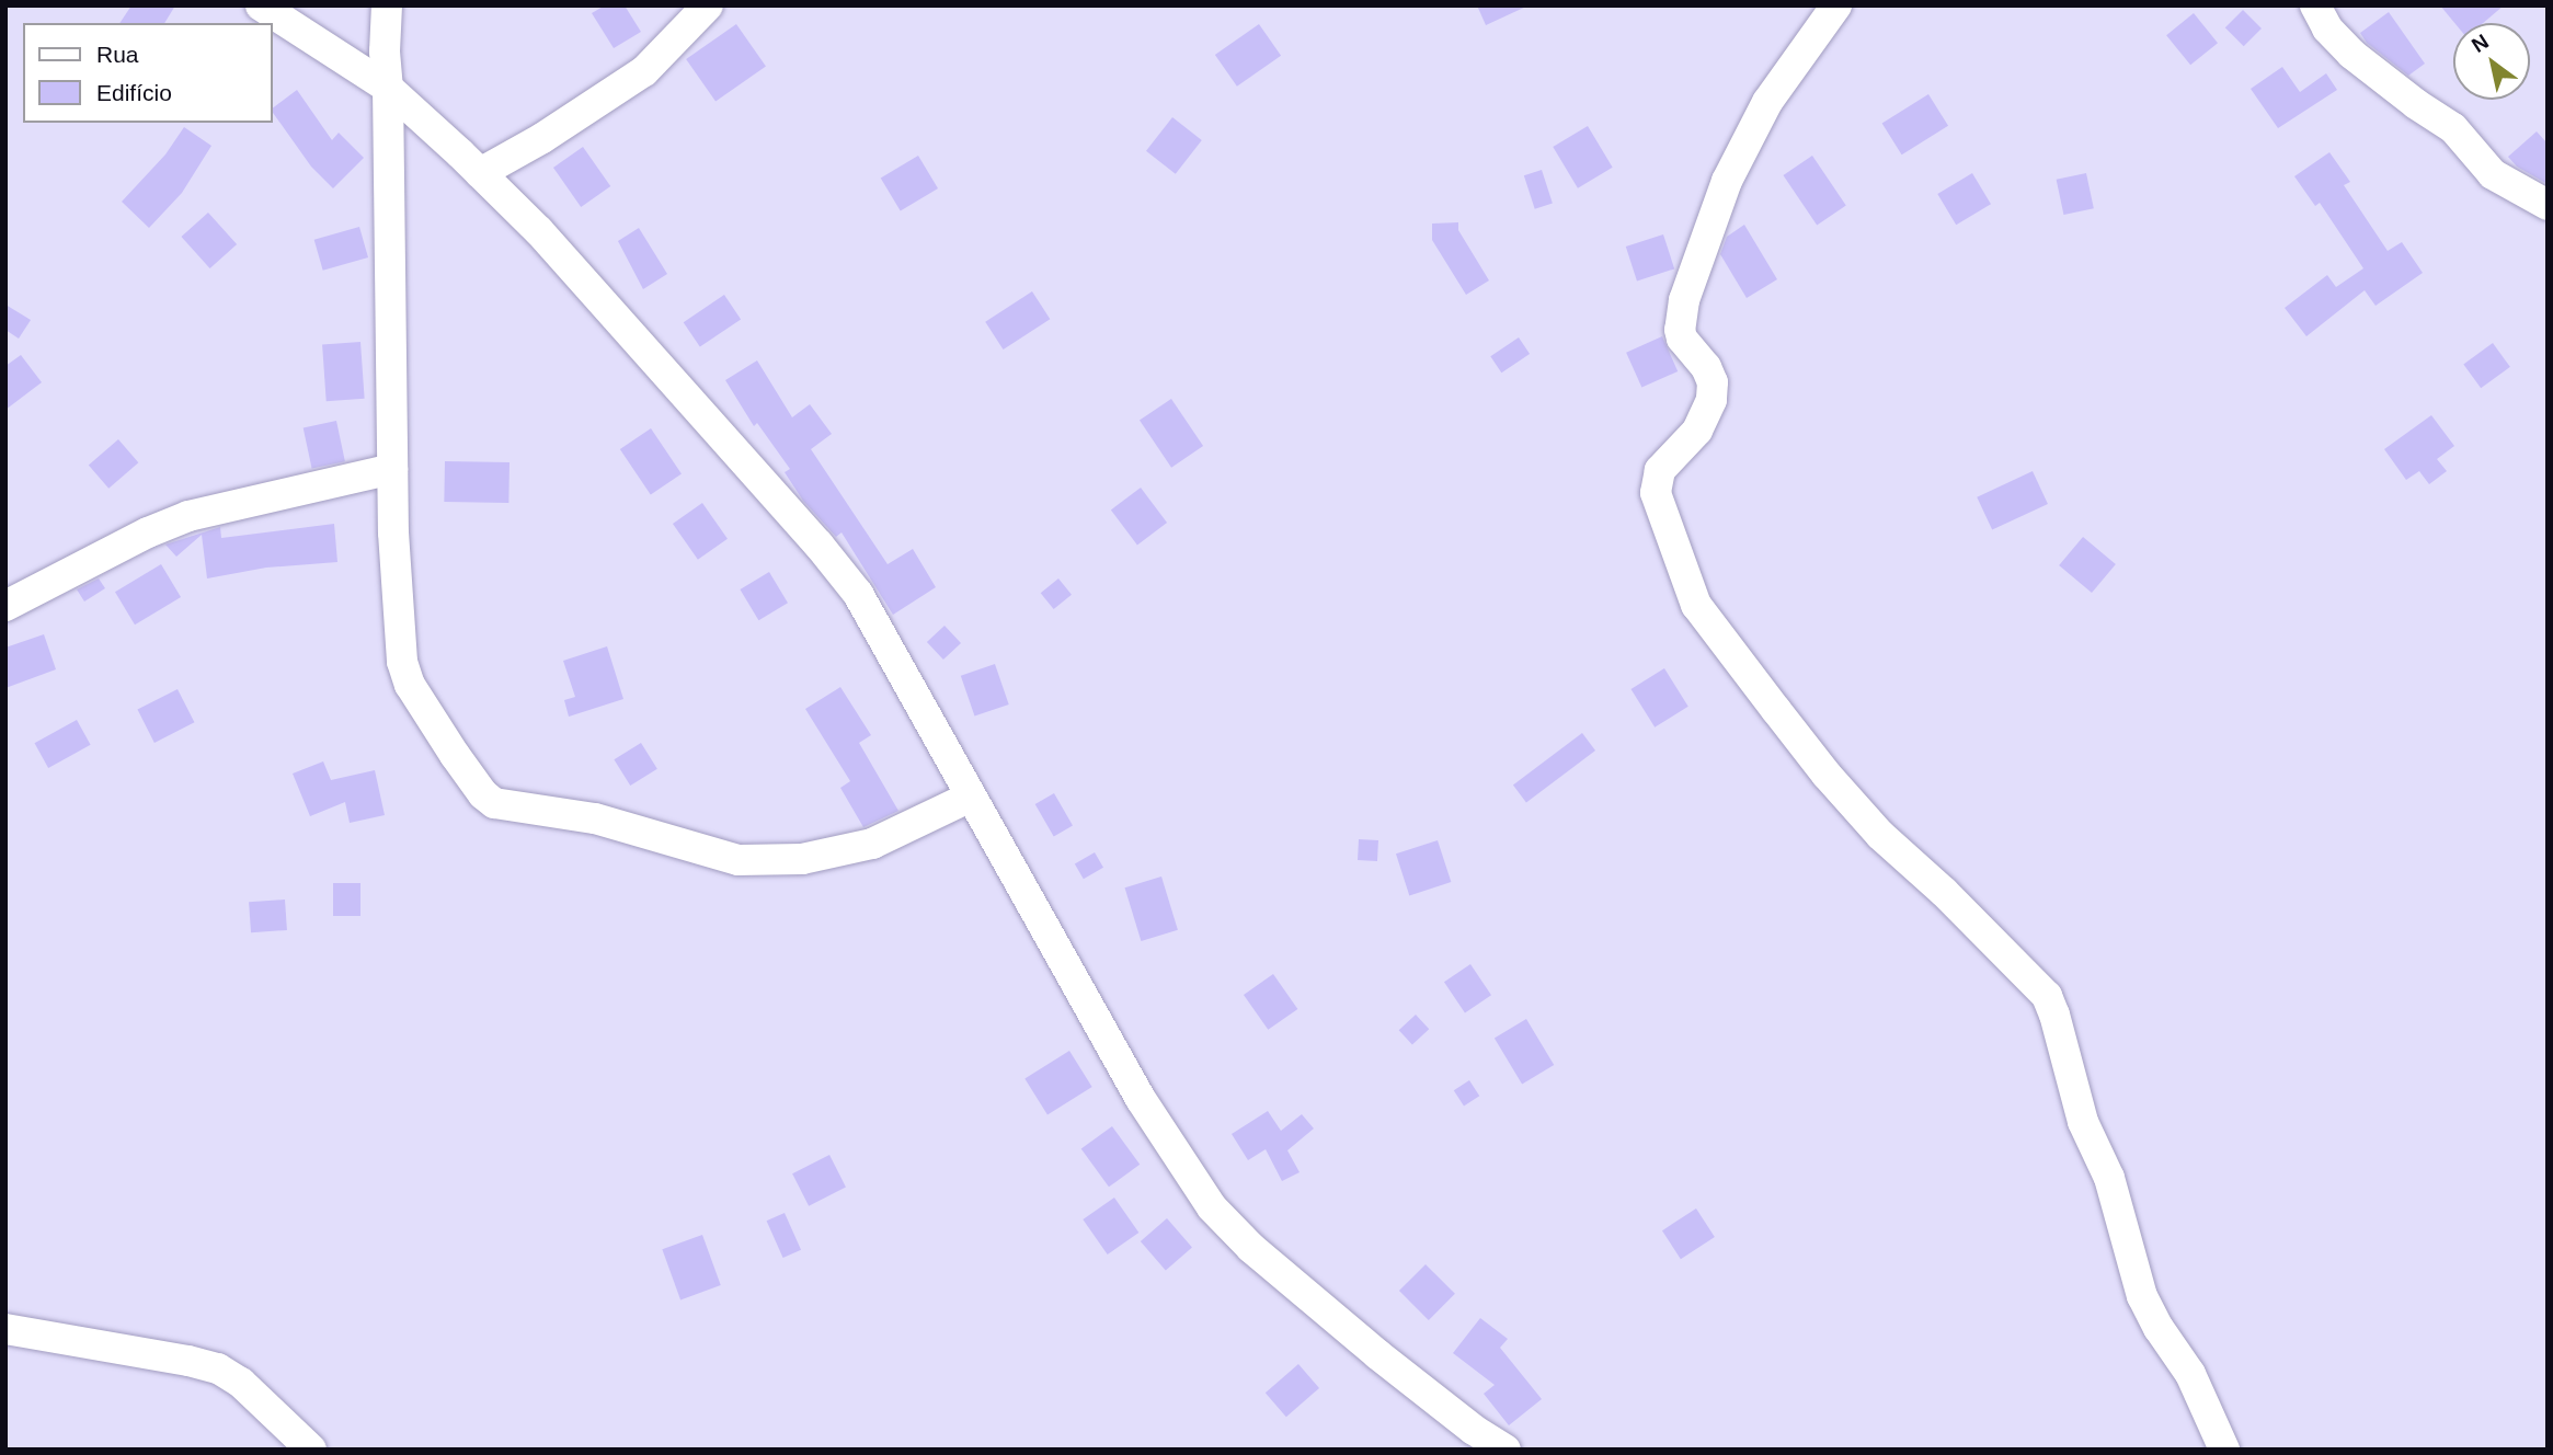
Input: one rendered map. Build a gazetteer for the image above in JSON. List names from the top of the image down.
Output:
{
  "legend": ["Rua", "Edifício"],
  "north": "top left"
}
